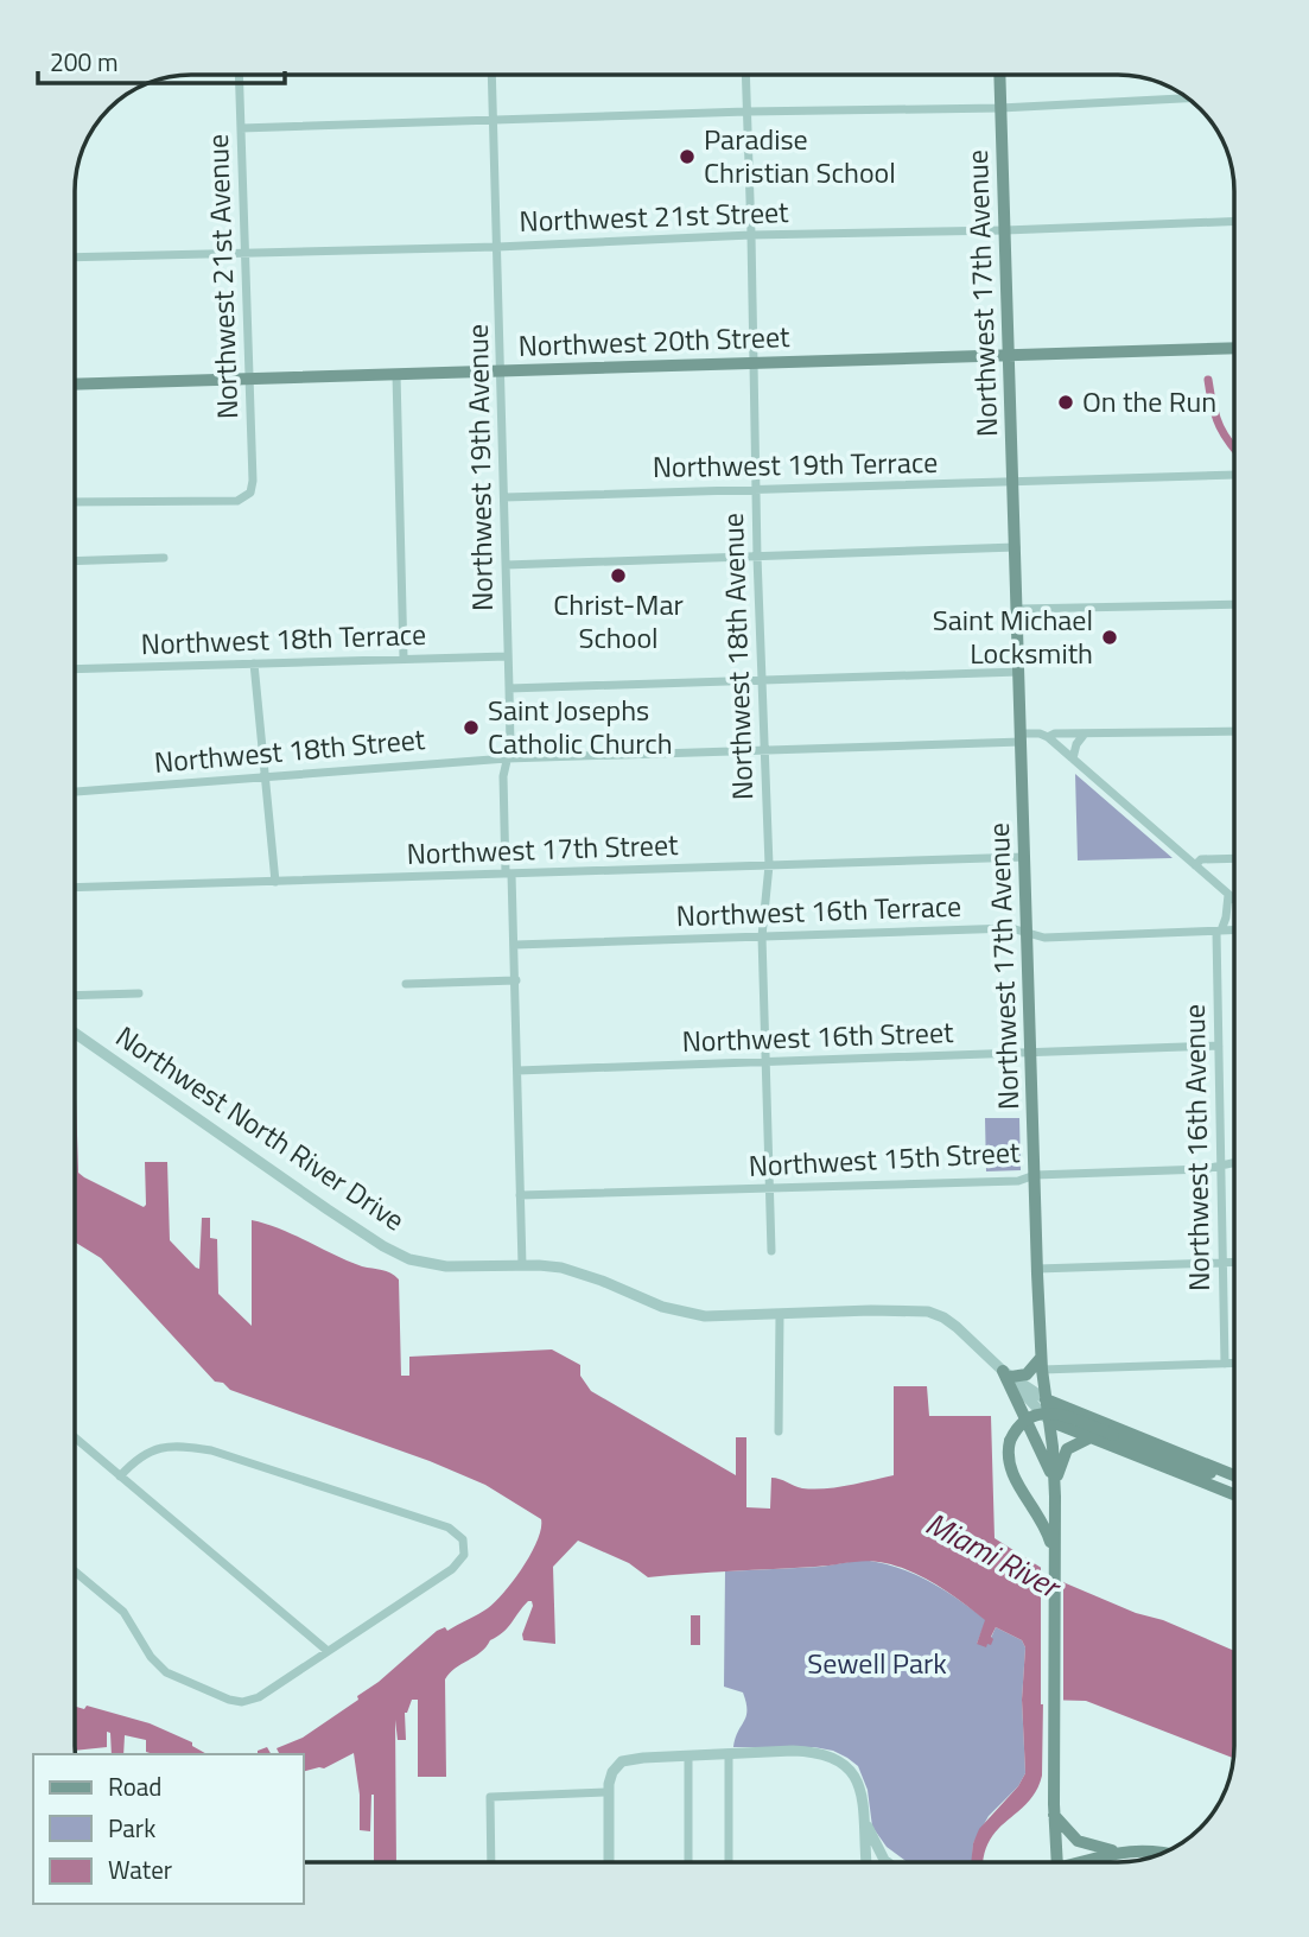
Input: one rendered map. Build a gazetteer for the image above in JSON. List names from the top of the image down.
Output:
{
  "streets": {
    "main road": ["Northwest 17th Avenue", "Northwest 20th Street", "Northwest North River Drive"],
    "street": [
      "Northwest 21st Street",
      "Northwest 21st Avenue",
      "Northwest 19th Terrace",
      "Northwest 19th Avenue",
      "Northwest 18th Terrace",
      "Northwest 18th Avenue",
      "Northwest 18th Street",
      "Northwest 17th Street",
      "Northwest 16th Terrace",
      "Northwest 16th Street",
      "Northwest 16th Avenue",
      "Northwest 15th Street"
    ]
  },
  "crossings": [
    ["Northwest 21st Street", "Northwest 21st Avenue"],
    ["Northwest 21st Street", "Northwest 17th Avenue"],
    ["Northwest 21st Street", "Northwest 19th Avenue"],
    ["Northwest 21st Street", "Northwest 18th Avenue"],
    ["Northwest 21st Avenue", "Northwest 20th Street"],
    ["Northwest 17th Avenue", "Northwest 20th Street"],
    ["Northwest 17th Avenue", "Northwest 19th Terrace"],
    ["Northwest 17th Avenue", "Northwest 18th Street"],
    ["Northwest 17th Avenue", "Northwest 17th Street"],
    ["Northwest 17th Avenue", "Northwest 16th Terrace"],
    ["Northwest 17th Avenue", "Northwest 16th Street"],
    ["Northwest 17th Avenue", "Northwest North River Drive"],
    ["Northwest 17th Avenue", "Northwest 15th Street"],
    ["Northwest 20th Street", "Northwest 19th Avenue"],
    ["Northwest 20th Street", "Northwest 18th Avenue"],
    ["Northwest 19th Terrace", "Northwest 19th Avenue"],
    ["Northwest 19th Terrace", "Northwest 18th Avenue"],
    ["Northwest 19th Avenue", "Northwest 18th Terrace"],
    ["Northwest 19th Avenue", "Northwest 18th Street"],
    ["Northwest 19th Avenue", "Northwest 17th Street"],
    ["Northwest 19th Avenue", "Northwest 16th Terrace"],
    ["Northwest 19th Avenue", "Northwest 16th Street"],
    ["Northwest 19th Avenue", "Northwest North River Drive"],
    ["Northwest 19th Avenue", "Northwest 15th Street"],
    ["Northwest 18th Avenue", "Northwest 18th Street"],
    ["Northwest 18th Avenue", "Northwest 17th Street"],
    ["Northwest 18th Avenue", "Northwest 16th Terrace"],
    ["Northwest 18th Avenue", "Northwest 16th Street"],
    ["Northwest 18th Avenue", "Northwest 15th Street"],
    ["Northwest 16th Terrace", "Northwest 16th Avenue"],
    ["Northwest 16th Street", "Northwest 16th Avenue"],
    ["Northwest 16th Avenue", "Northwest 15th Street"]
  ],
  "water": ["Miami River"],
  "parks": ["Sewell Park"],
  "places": [
    "Paradise Christian School",
    "On the Run",
    "Christ-Mar School",
    "Saint Michael Locksmith",
    "Saint Josephs Catholic Church"
  ],
  "legend": ["Road", "Park", "Water"],
  "scale_bar": "200 m"
}
